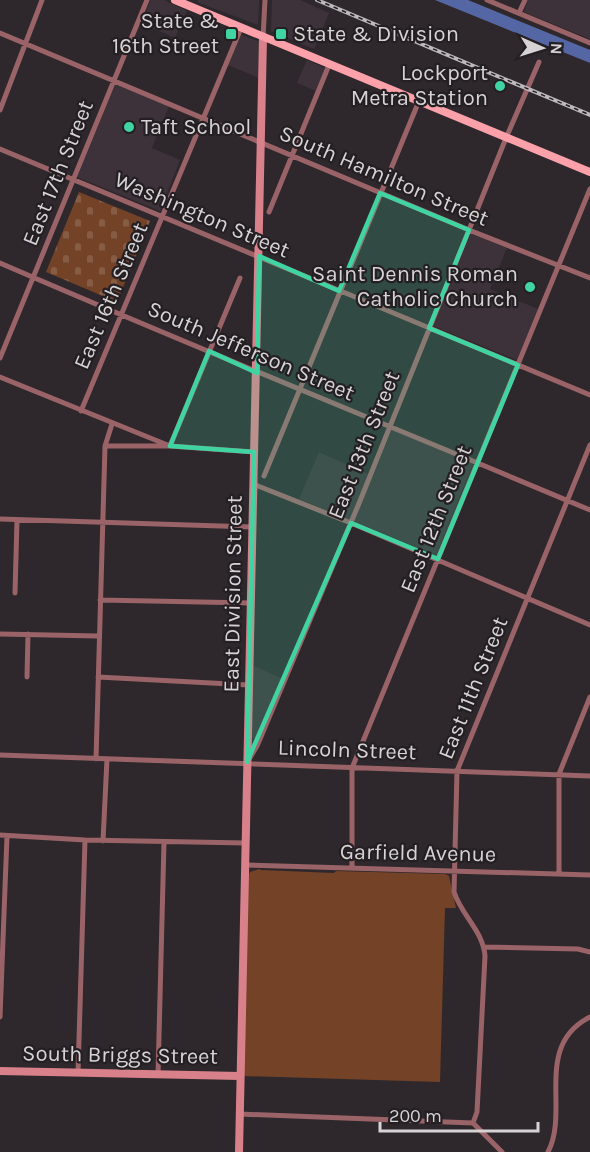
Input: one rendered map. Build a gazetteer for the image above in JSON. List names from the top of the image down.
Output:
{
  "streets": {
    "street": [
      "East 17th Street",
      "South Hamilton Street",
      "Washington Street",
      "East 16th Street",
      "South Jefferson Street",
      "East 13th Street",
      "East 12th Street",
      "East Division Street",
      "East 11th Street",
      "Lincoln Street",
      "Garfield Avenue",
      "South Briggs Street"
    ]
  },
  "crossings": [
    ["East 17th Street", "South Hamilton Street"],
    ["East 17th Street", "Washington Street"],
    ["East 17th Street", "South Jefferson Street"],
    ["South Hamilton Street", "East 16th Street"],
    ["South Hamilton Street", "East 13th Street"],
    ["South Hamilton Street", "East 12th Street"],
    ["South Hamilton Street", "East Division Street"],
    ["Washington Street", "East 16th Street"],
    ["Washington Street", "East 13th Street"],
    ["Washington Street", "East 12th Street"],
    ["Washington Street", "East Division Street"],
    ["East 16th Street", "South Jefferson Street"],
    ["South Jefferson Street", "East 13th Street"],
    ["South Jefferson Street", "East 12th Street"],
    ["South Jefferson Street", "East Division Street"],
    ["South Jefferson Street", "East 11th Street"],
    ["East 13th Street", "East Division Street"],
    ["East 13th Street", "Lincoln Street"],
    ["East 12th Street", "Lincoln Street"],
    ["East 12th Street", "Garfield Avenue"],
    ["East Division Street", "Lincoln Street"],
    ["East Division Street", "Garfield Avenue"],
    ["East Division Street", "South Briggs Street"],
    ["East 11th Street", "Lincoln Street"],
    ["East 11th Street", "Garfield Avenue"]
  ],
  "places": {
    "transit": ["State & 16th Street", "State & Division"],
    "other": ["Lockport Metra Station", "Taft School", "Saint Dennis Roman Catholic Church"]
  },
  "scale_bar": "200 m",
  "north": "right"
}
